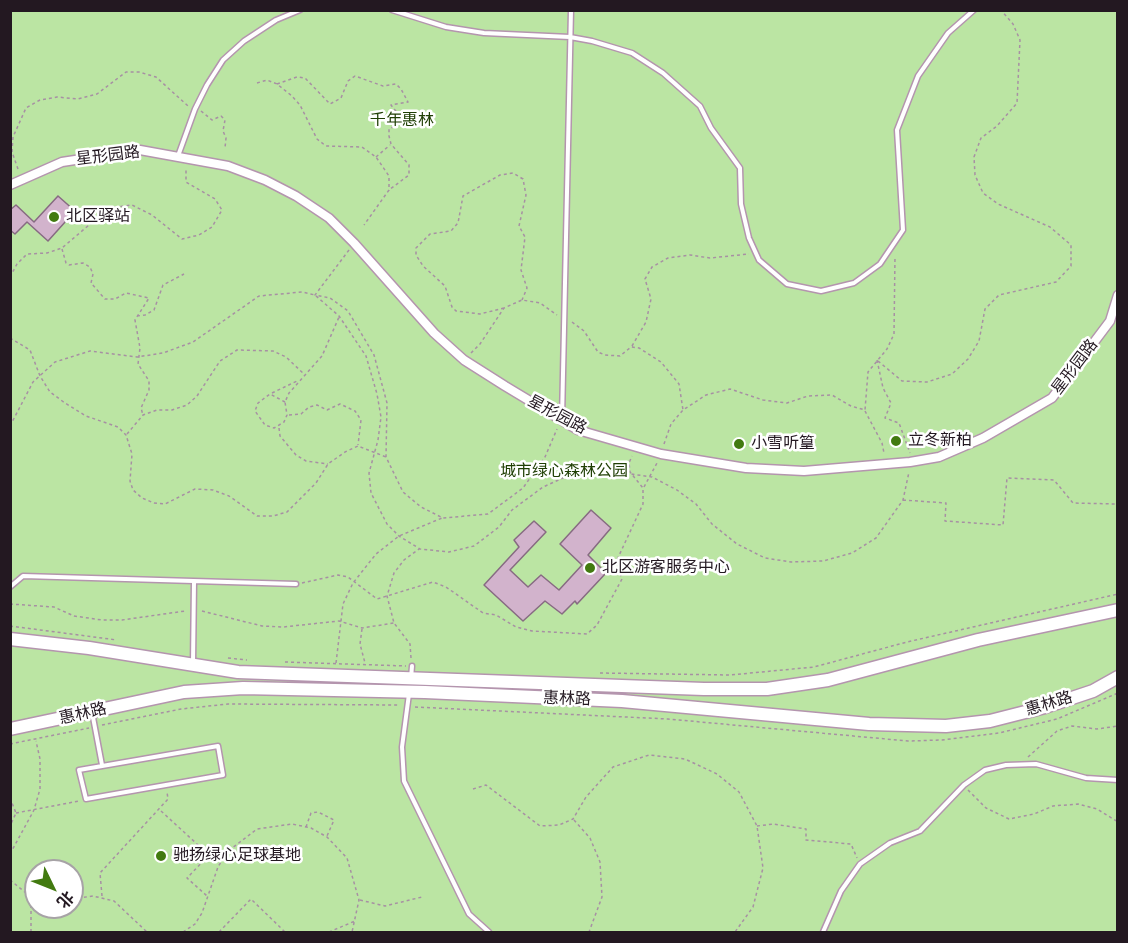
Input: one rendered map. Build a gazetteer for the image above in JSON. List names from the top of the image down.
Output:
{
  "streets": {
    "main road": ["惠林路"],
    "street": ["星形园路"]
  },
  "parks": ["千年惠林", "城市绿心森林公园"],
  "places": [
    "北区驿站",
    "立冬新柏",
    "小雪听篁",
    "北区游客服务中心",
    "驰扬绿心足球基地"
  ],
  "north": "bottom right"
}
